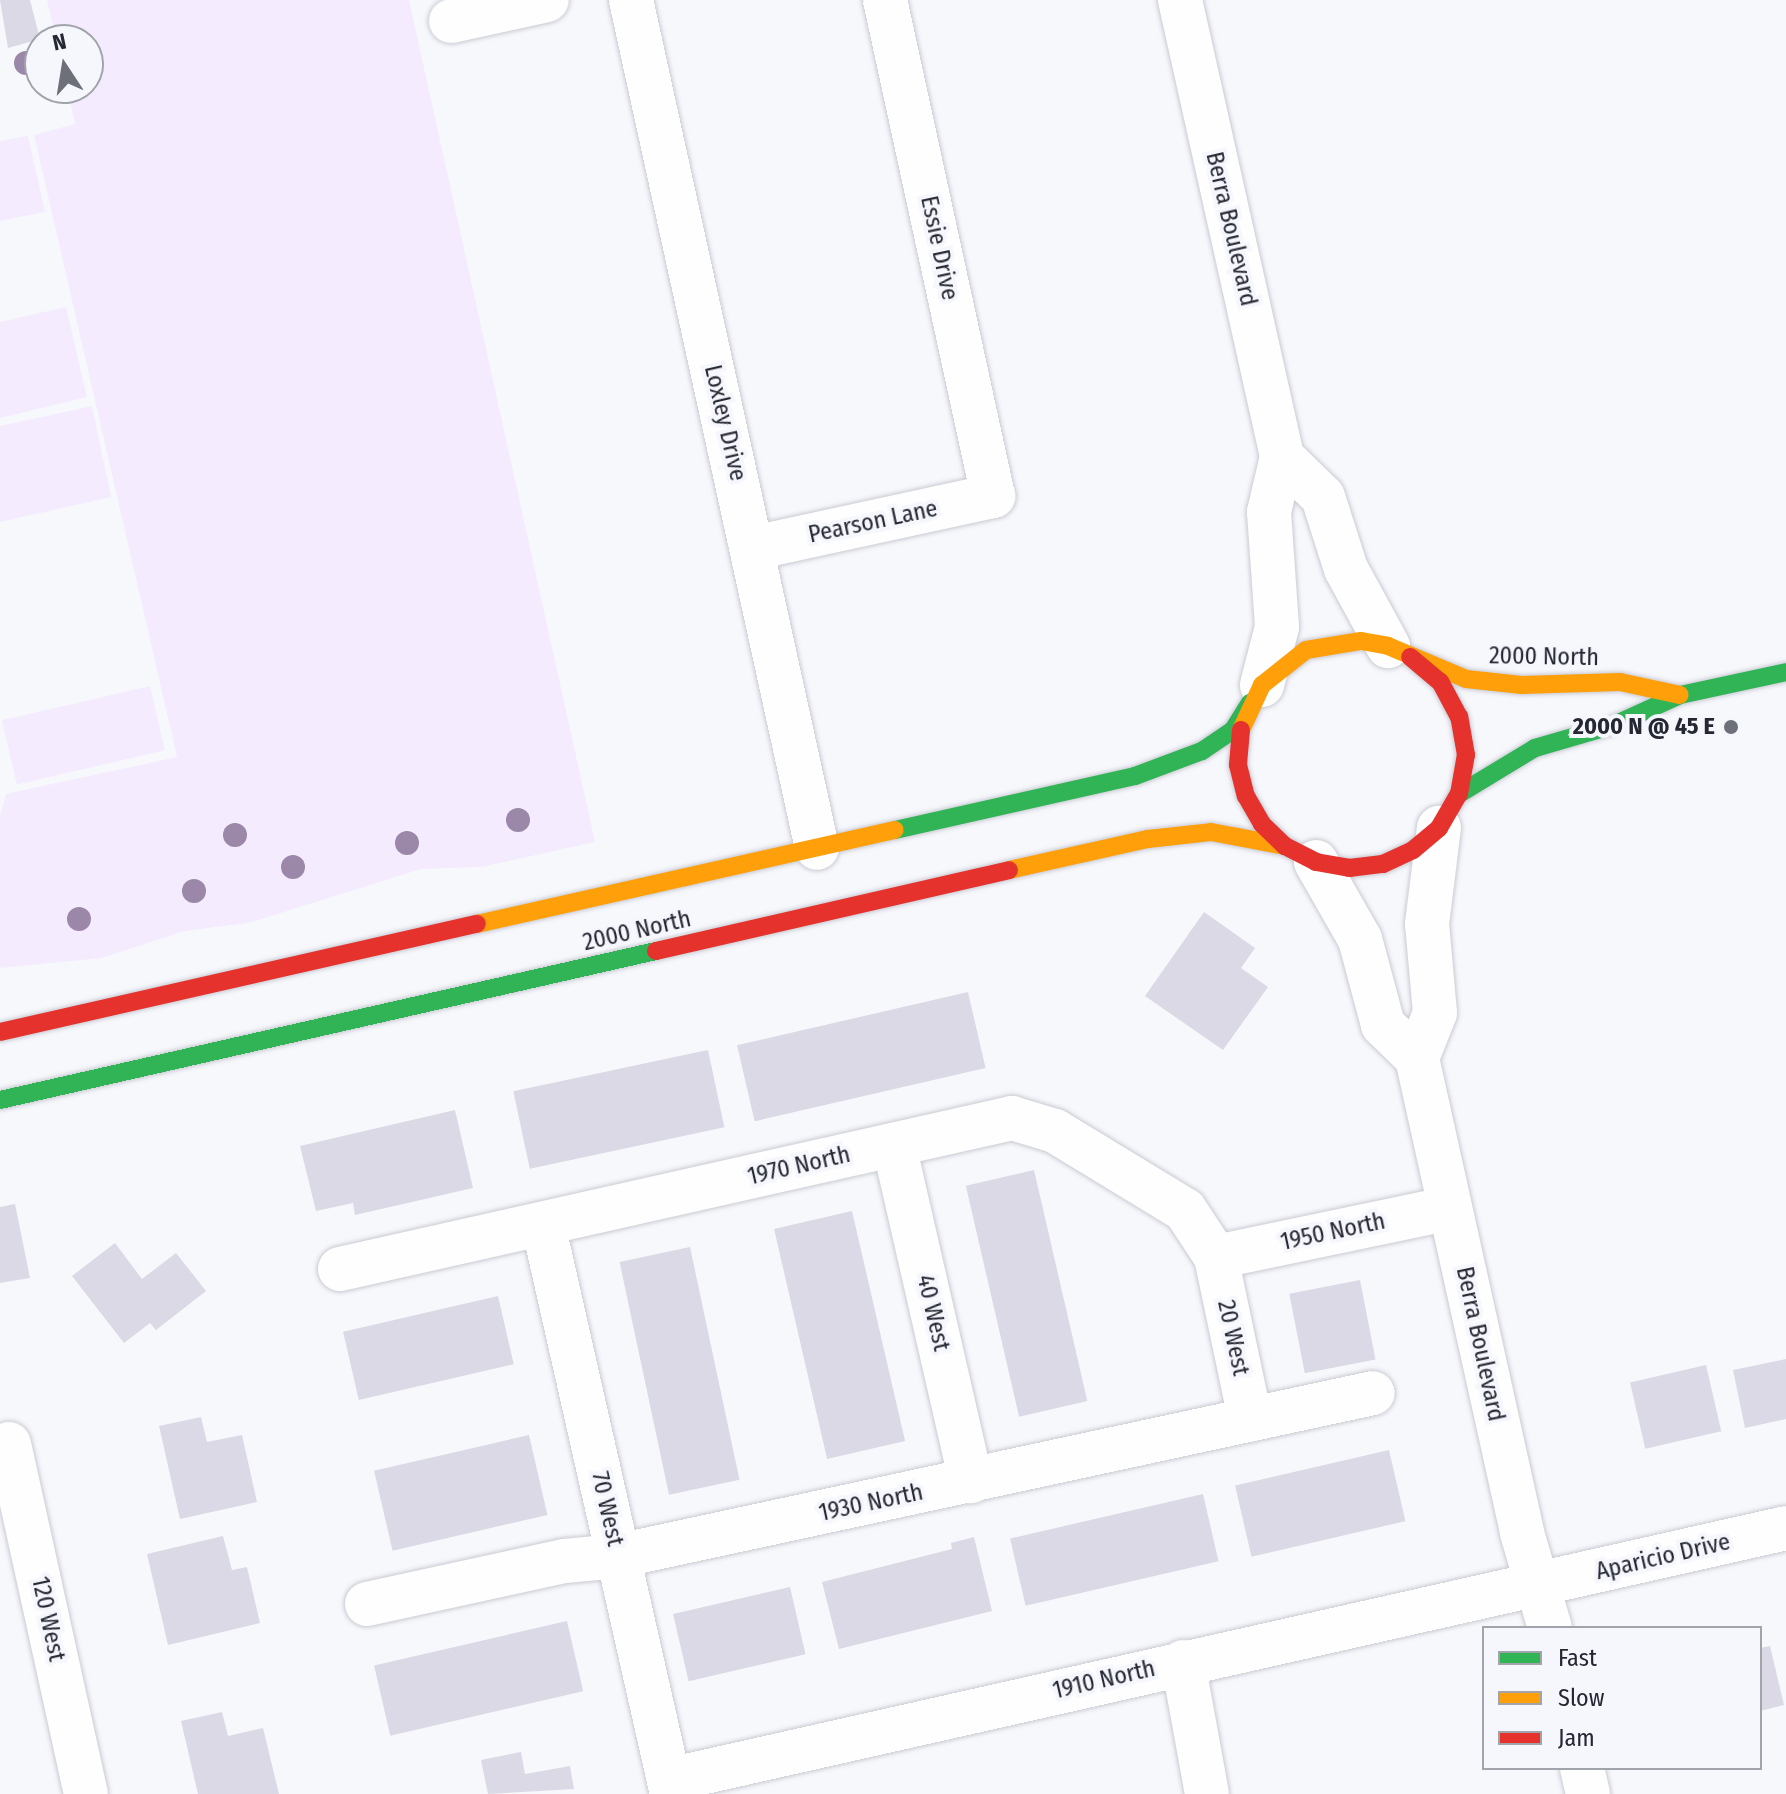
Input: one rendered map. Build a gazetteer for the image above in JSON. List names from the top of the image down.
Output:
{
  "streets": {
    "street": [
      "Berra Boulevard",
      "Essie Drive",
      "Loxley Drive",
      "Pearson Lane",
      "2000 North",
      "1970 North",
      "1950 North",
      "40 West",
      "20 West",
      "1930 North",
      "70 West",
      "Aparicio Drive",
      "120 West",
      "1910 North"
    ]
  },
  "crossings": [
    ["Berra Boulevard", "2000 North"],
    ["Berra Boulevard", "1950 North"],
    ["Berra Boulevard", "Aparicio Drive"],
    ["Berra Boulevard", "1910 North"],
    ["Essie Drive", "Pearson Lane"],
    ["Loxley Drive", "Pearson Lane"],
    ["Loxley Drive", "2000 North"],
    ["1970 North", "1950 North"],
    ["1970 North", "40 West"],
    ["1970 North", "20 West"],
    ["1970 North", "70 West"],
    ["1950 North", "20 West"],
    ["40 West", "1930 North"],
    ["20 West", "1930 North"],
    ["1930 North", "70 West"],
    ["70 West", "1910 North"],
    ["Aparicio Drive", "1910 North"]
  ],
  "places": ["2000 N @ 45 E"],
  "legend": ["Fast", "Slow", "Jam"],
  "north": "top"
}
